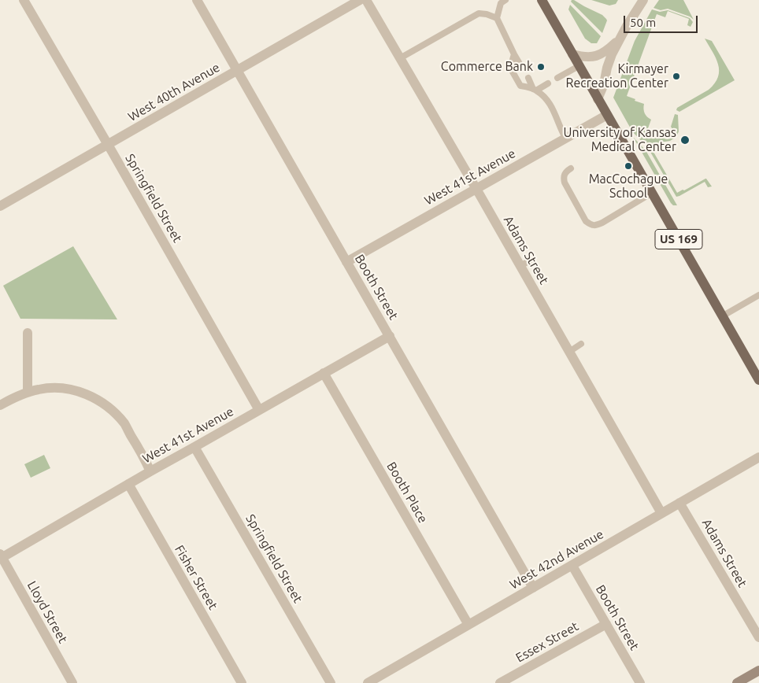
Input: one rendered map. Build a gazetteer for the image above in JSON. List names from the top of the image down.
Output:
{
  "streets": {
    "main road": ["US 169"],
    "street": [
      "West 40th Avenue",
      "West 41st Avenue",
      "Springfield Street",
      "Adams Street",
      "Booth Street",
      "Booth Place",
      "West 42nd Avenue",
      "Fisher Street",
      "Lloyd Street",
      "Essex Street"
    ]
  },
  "crossings": [
    ["West 40th Avenue", "Springfield Street"],
    ["West 40th Avenue", "Booth Street"],
    ["West 41st Avenue", "Springfield Street"],
    ["West 41st Avenue", "US 169"],
    ["West 41st Avenue", "Adams Street"],
    ["West 41st Avenue", "Booth Street"],
    ["West 41st Avenue", "Booth Place"],
    ["West 41st Avenue", "Fisher Street"],
    ["West 41st Avenue", "Lloyd Street"],
    ["Adams Street", "West 42nd Avenue"],
    ["Booth Street", "West 42nd Avenue"],
    ["Booth Street", "Essex Street"],
    ["Booth Place", "West 42nd Avenue"]
  ],
  "places": [
    "Commerce Bank",
    "Kirmayer Recreation Center",
    "University of Kansas Medical Center",
    "MacCochague School"
  ],
  "scale_bar": "50 m"
}
